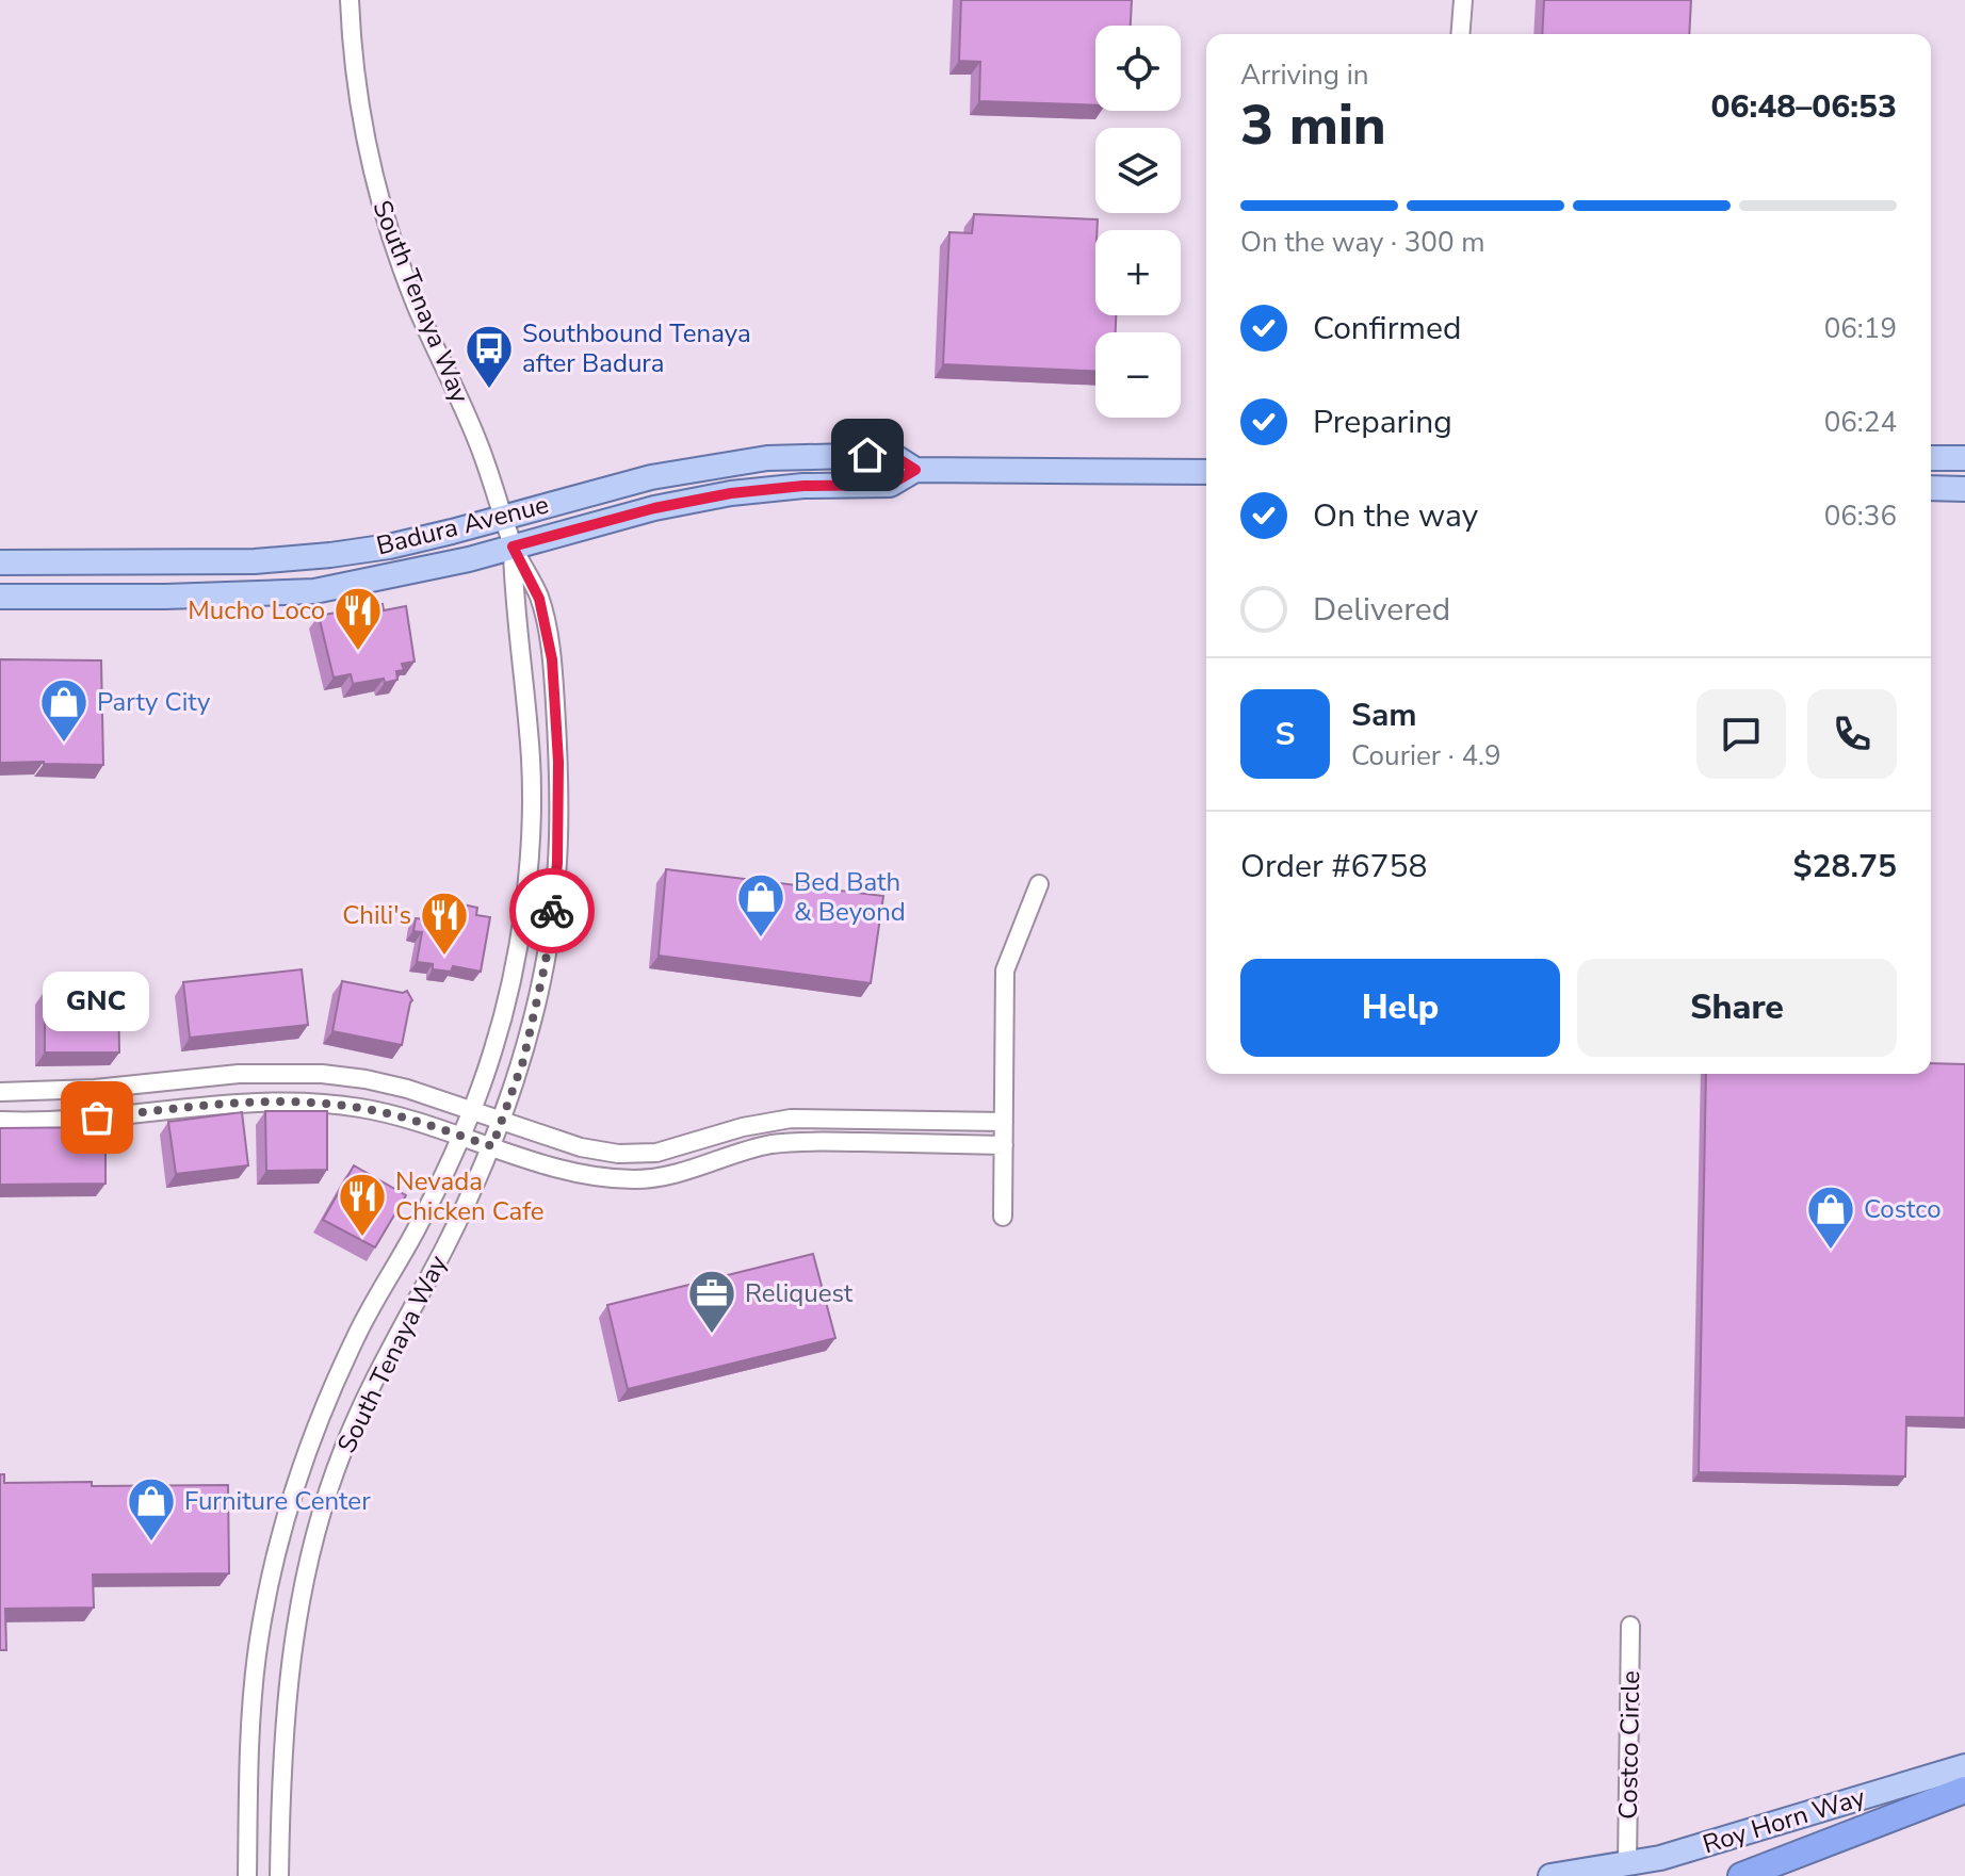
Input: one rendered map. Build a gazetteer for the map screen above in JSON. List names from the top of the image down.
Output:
{
  "streets": {
    "main road": ["Badura Avenue", "Roy Horn Way"],
    "street": ["South Tenaya Way", "Costco Circle"]
  },
  "crossings": [
    ["South Tenaya Way", "Badura Avenue"],
    ["Costco Circle", "Roy Horn Way"]
  ],
  "places": {
    "bus stop": ["Southbound Tenaya after Badura"],
    "restaurant": ["Mucho Loco", "Chili's", "Nevada Chicken Cafe"],
    "shop": [
      "Party City",
      "Bed Bath & Beyond",
      "Costco",
      "Furniture Center"
    ],
    "other": ["GNC"],
    "office": ["Reliquest"]
  },
  "page": {
    "map_buttons": ["+", "−"],
    "heading": ["3 min", "Arriving in", "06:48–06:53"],
    "panel": [
      "Sam",
      "Courier · 4.9",
      "Order #6758",
      "$28.75"
    ],
    "bar": "On the way · 300 m",
    "list": [
      ["Confirmed", "06:19"],
      ["Preparing", "06:24"],
      ["On the way", "06:36"],
      "Delivered"
    ],
    "round": "S",
    "buttons": ["Help", "Share"],
    "bubble": "GNC"
  }
}
